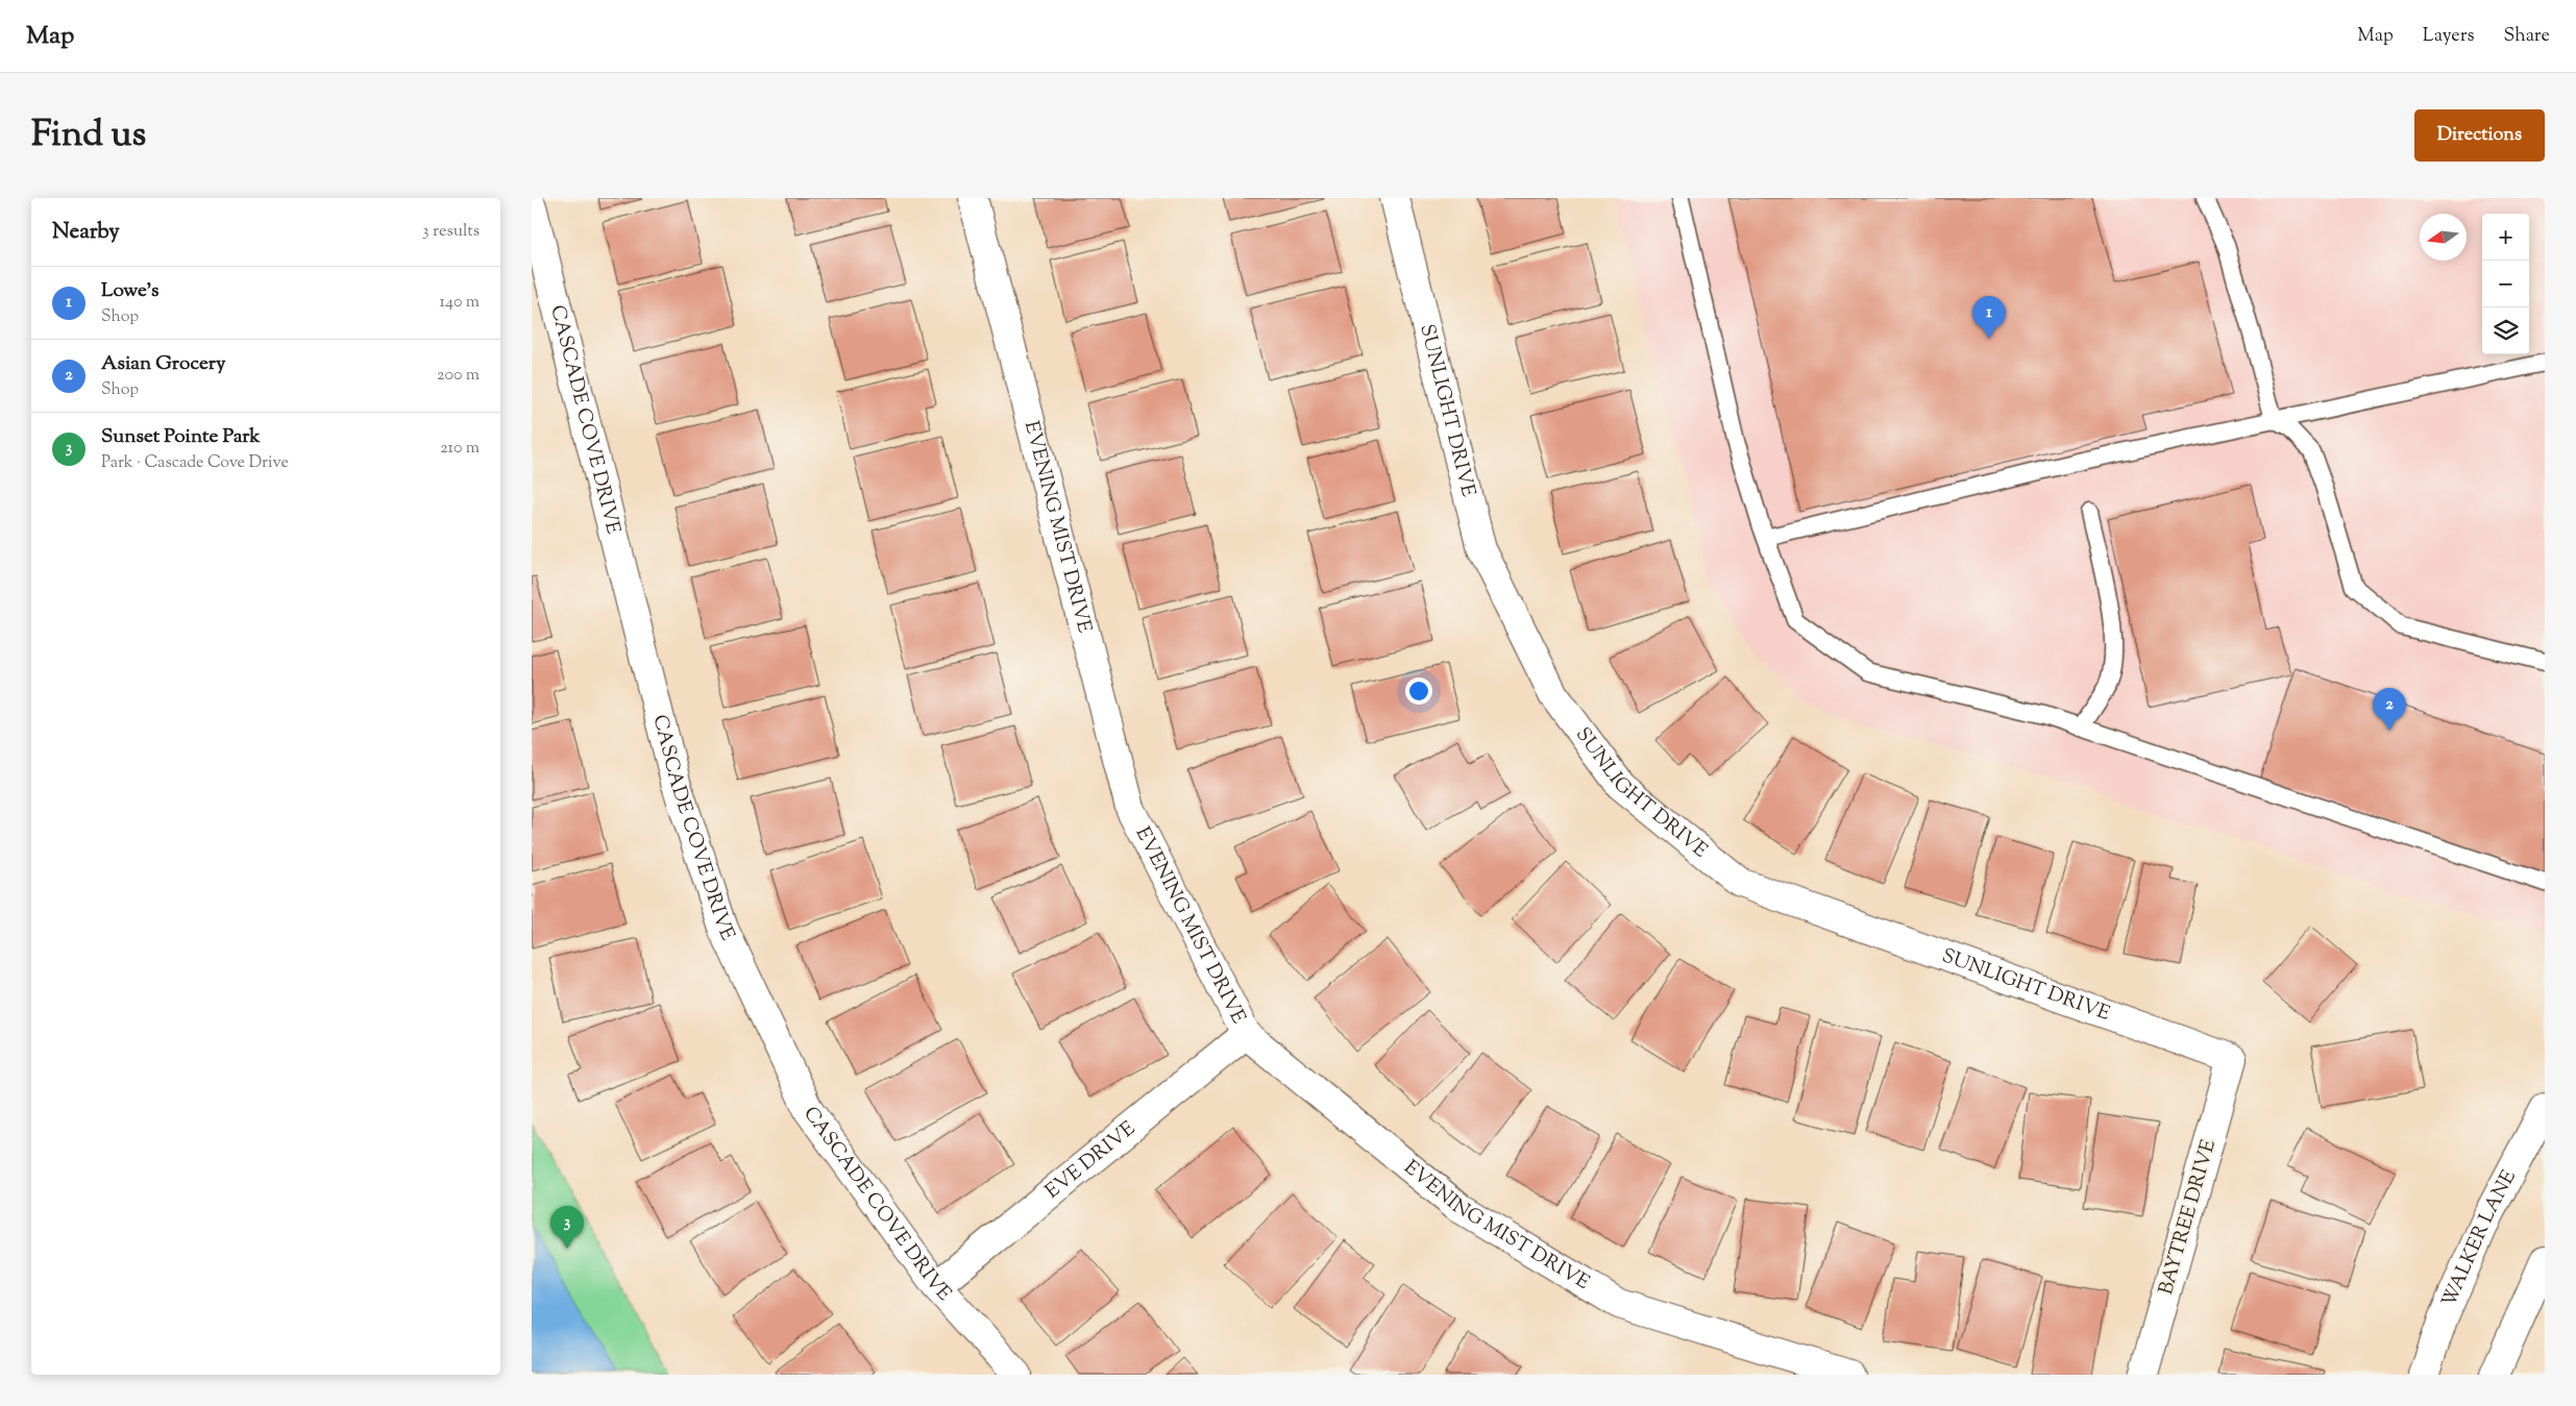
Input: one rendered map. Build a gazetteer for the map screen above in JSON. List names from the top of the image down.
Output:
{
  "streets": {
    "street": [
      "SUNLIGHT DRIVE",
      "CASCADE COVE DRIVE",
      "EVENING MIST DRIVE",
      "EVE DRIVE",
      "BAYTREE DRIVE",
      "WALKER LANE"
    ]
  },
  "crossings": [
    ["SUNLIGHT DRIVE", "BAYTREE DRIVE"],
    ["CASCADE COVE DRIVE", "EVE DRIVE"],
    ["EVENING MIST DRIVE", "EVE DRIVE"]
  ],
  "north": "left",
  "page": {
    "header": "Map",
    "nav": ["Map", "Layers", "Share"],
    "title": "Find us",
    "buttons": "Directions",
    "heading": ["Nearby", "3 results"],
    "map_buttons": ["+", "−"],
    "list": [
      {
        "mark": "1",
        "name": "Lowe's",
        "note": "Shop",
        "value": "140 m"
      },
      {
        "mark": "2",
        "name": "Asian Grocery",
        "note": "Shop",
        "value": "200 m"
      },
      {
        "mark": "3",
        "name": "Sunset Pointe Park",
        "note": "Park · Cascade Cove Drive",
        "value": "210 m"
      }
    ],
    "pins": ["1", "2", "3"]
  }
}
